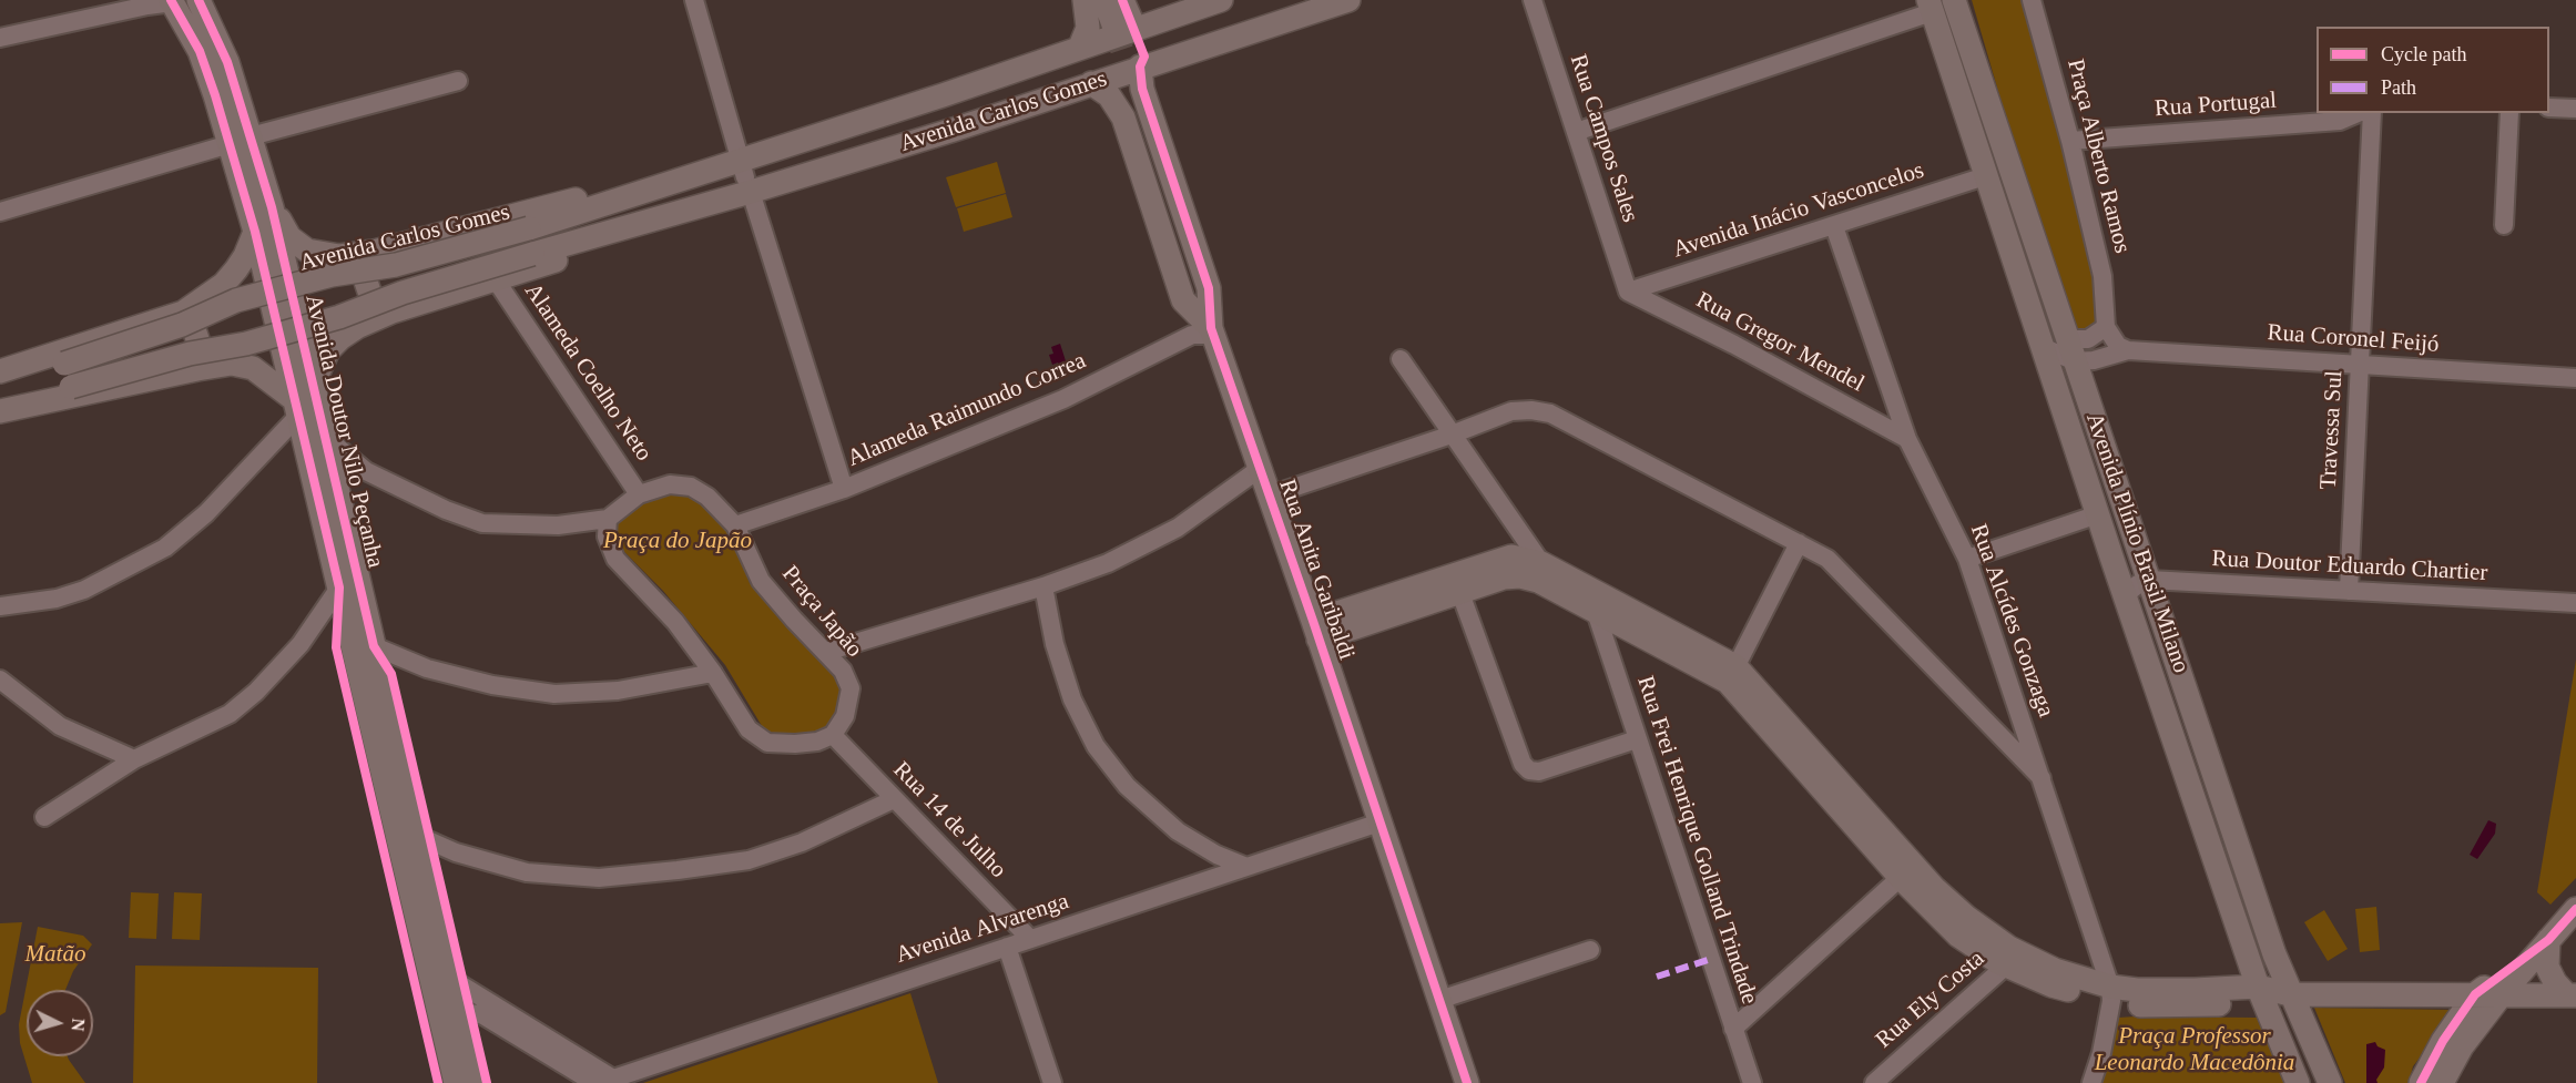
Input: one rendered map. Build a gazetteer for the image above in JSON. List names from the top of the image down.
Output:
{
  "streets": {
    "main road": [
      "Avenida Carlos Gomes",
      "Avenida Doutor Nilo Peçanha",
      "Avenida Plínio Brasil Milano",
      "Rua Anita Garibaldi"
    ],
    "street": [
      "Rua Portugal",
      "Rua Campos Sales",
      "Praça Alberto Ramos",
      "Avenida Inácio Vasconcelos",
      "Rua Coronel Feijó",
      "Rua Gregor Mendel",
      "Alameda Coelho Neto",
      "Alameda Raimundo Correa",
      "Travessa Sul",
      "Rua Doutor Eduardo Chartier",
      "Praça Japão",
      "Rua Alcídes Gonzaga",
      "Rua 14 de Julho",
      "Rua Frei Henrique Golland Trindade",
      "Avenida Alvarenga",
      "Rua Ely Costa"
    ]
  },
  "crossings": [
    ["Rua Portugal", "Praça Alberto Ramos"],
    ["Avenida Carlos Gomes", "Alameda Coelho Neto"],
    ["Avenida Carlos Gomes", "Avenida Doutor Nilo Peçanha"],
    ["Avenida Carlos Gomes", "Rua Anita Garibaldi"],
    ["Rua Campos Sales", "Avenida Inácio Vasconcelos"],
    ["Rua Campos Sales", "Rua Gregor Mendel"],
    ["Avenida Inácio Vasconcelos", "Rua Gregor Mendel"],
    ["Avenida Inácio Vasconcelos", "Avenida Plínio Brasil Milano"],
    ["Avenida Inácio Vasconcelos", "Rua Alcídes Gonzaga"],
    ["Rua Coronel Feijó", "Travessa Sul"],
    ["Rua Coronel Feijó", "Avenida Plínio Brasil Milano"],
    ["Rua Gregor Mendel", "Rua Alcídes Gonzaga"],
    ["Alameda Coelho Neto", "Praça Japão"],
    ["Alameda Raimundo Correa", "Rua Anita Garibaldi"],
    ["Alameda Raimundo Correa", "Praça Japão"],
    ["Travessa Sul", "Rua Doutor Eduardo Chartier"],
    ["Avenida Plínio Brasil Milano", "Rua Doutor Eduardo Chartier"],
    ["Rua Anita Garibaldi", "Avenida Alvarenga"],
    ["Praça Japão", "Rua 14 de Julho"],
    ["Rua 14 de Julho", "Avenida Alvarenga"]
  ],
  "parks": ["Praça do Japão", "Matão", "Praça Professor Leonardo Macedônia"],
  "legend": ["Cycle path", "Path"],
  "north": "right"
}
